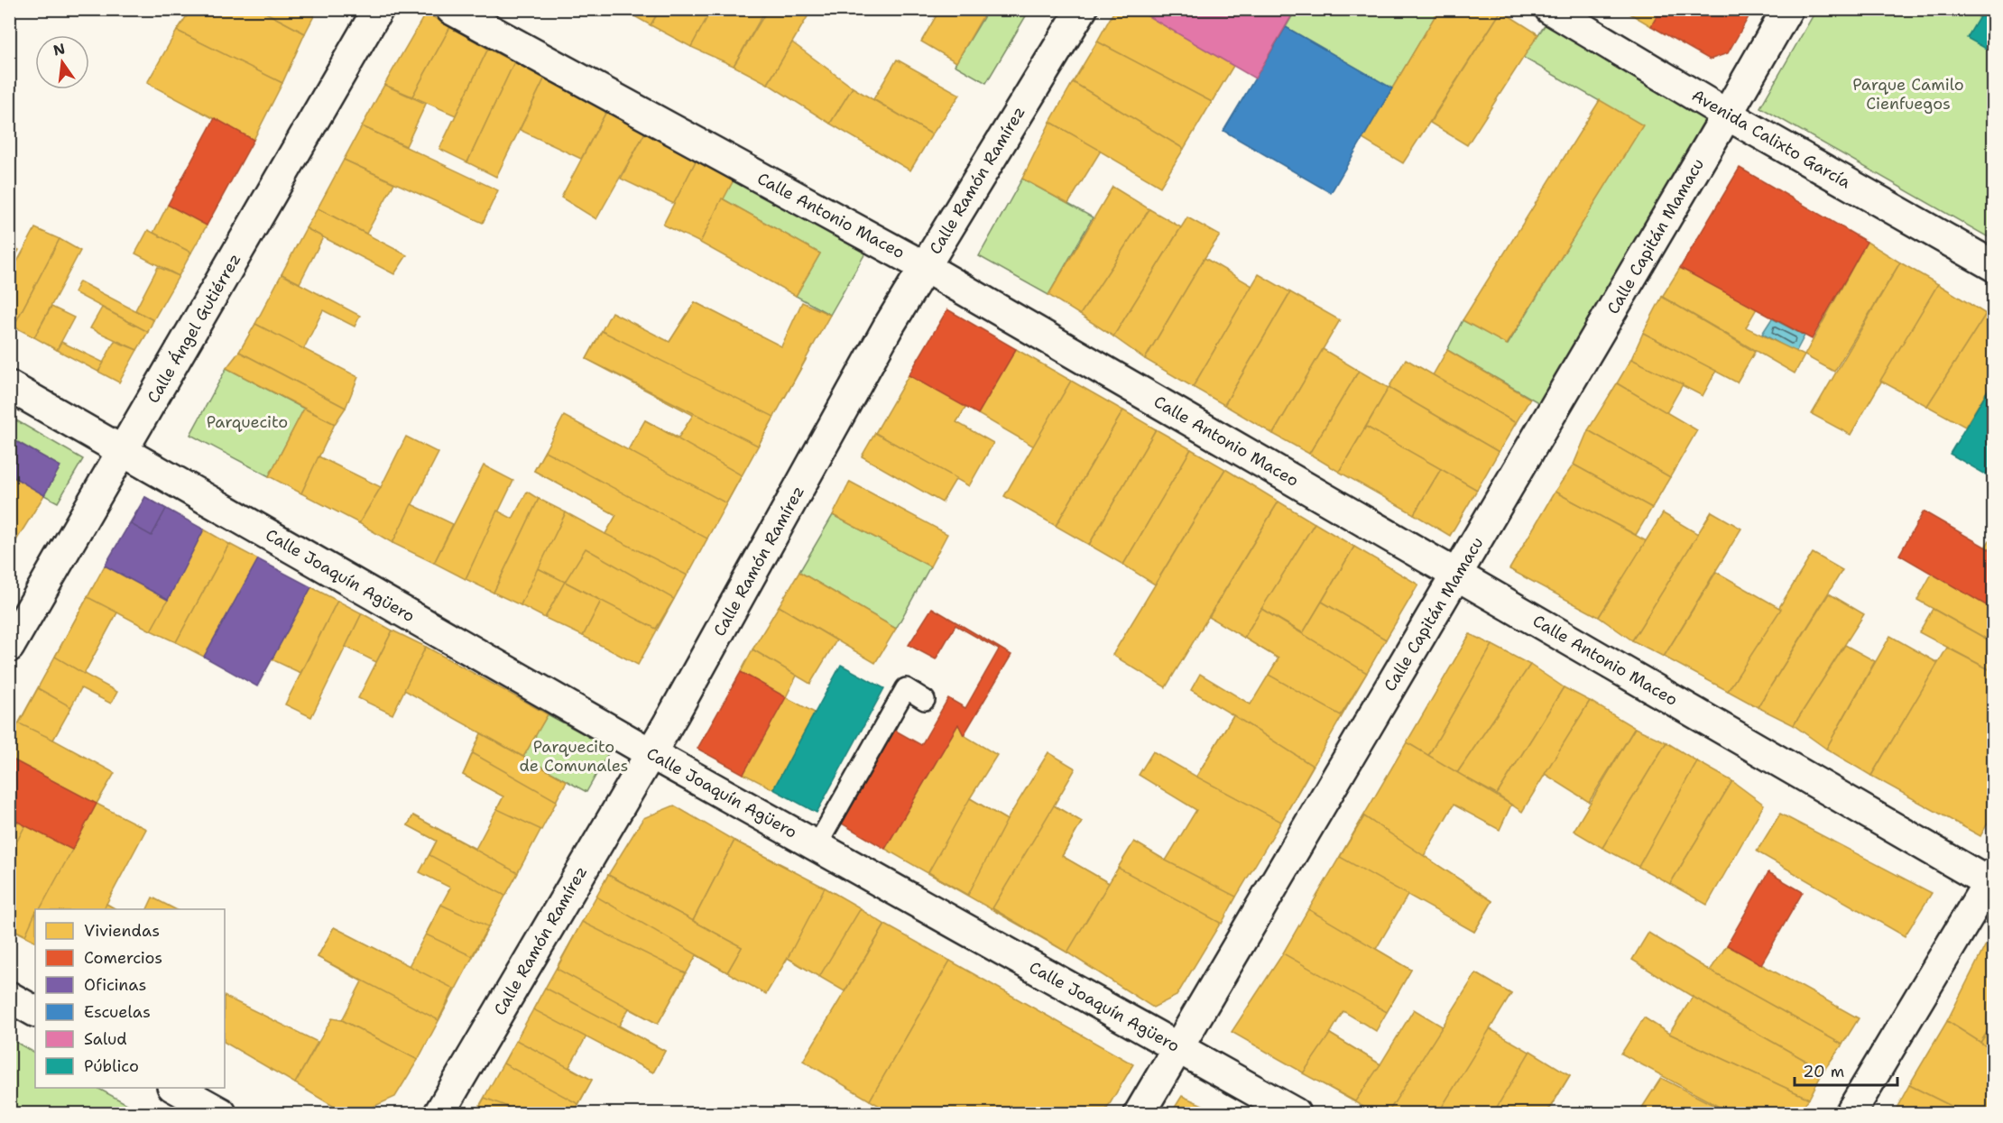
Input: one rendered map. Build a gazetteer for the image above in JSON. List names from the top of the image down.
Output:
{
  "streets": {
    "street": [
      "Avenida Calixto García",
      "Calle Ramón Ramírez",
      "Calle Antonio Maceo",
      "Calle Capitán Mamacu",
      "Calle Ángel Gutiérrez",
      "Calle Joaquín Agüero"
    ]
  },
  "crossings": [
    ["Avenida Calixto García", "Calle Capitán Mamacu"],
    ["Calle Ramón Ramírez", "Calle Antonio Maceo"],
    ["Calle Ramón Ramírez", "Calle Joaquín Agüero"],
    ["Calle Antonio Maceo", "Calle Capitán Mamacu"],
    ["Calle Capitán Mamacu", "Calle Joaquín Agüero"],
    ["Calle Ángel Gutiérrez", "Calle Joaquín Agüero"]
  ],
  "parks": ["Parque Camilo Cienfuegos", "Parquecito", "Parquecito de Comunales"],
  "legend": [
    "Viviendas",
    "Comercios",
    "Oficinas",
    "Escuelas",
    "Salud",
    "Público"
  ],
  "scale_bar": "20 m",
  "north": "top"
}
